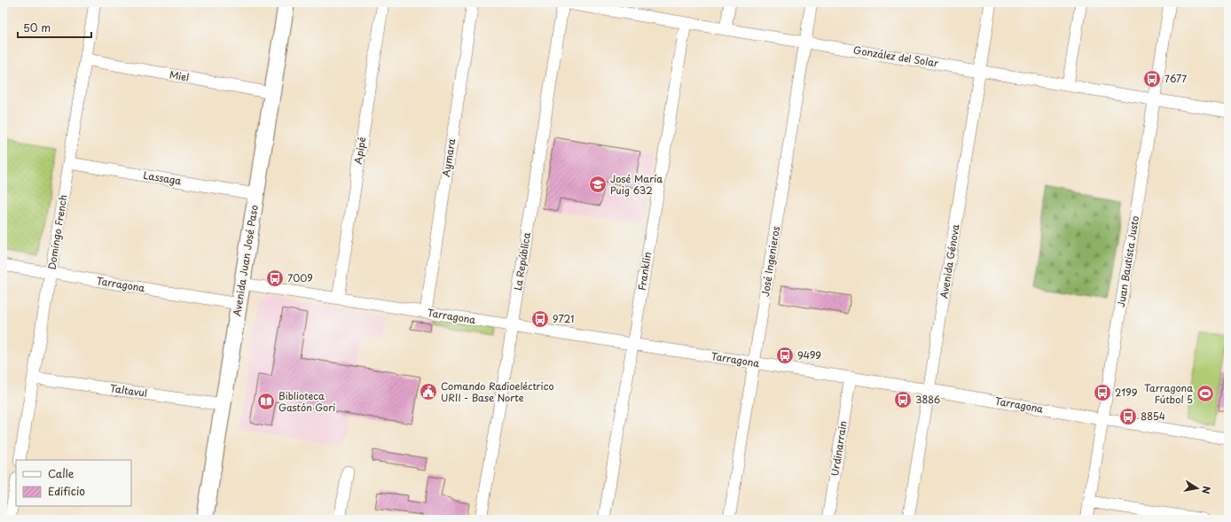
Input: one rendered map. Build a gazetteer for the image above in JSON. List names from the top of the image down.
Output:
{
  "streets": {
    "main road": ["Avenida Juan José Paso"],
    "street": [
      "González del Solar",
      "Miel",
      "Apipé",
      "Aymara",
      "Lassaga",
      "Domingo French",
      "La República",
      "José Ingenieros",
      "Avenida Génova",
      "Juan Bautista Justo",
      "Franklin",
      "Tarragona",
      "Taltavul",
      "Urdinarrain"
    ]
  },
  "crossings": [
    ["González del Solar", "La República"],
    ["González del Solar", "José Ingenieros"],
    ["González del Solar", "Avenida Génova"],
    ["González del Solar", "Juan Bautista Justo"],
    ["González del Solar", "Franklin"],
    ["Miel", "Domingo French"],
    ["Miel", "Avenida Juan José Paso"],
    ["Apipé", "Tarragona"],
    ["Aymara", "Tarragona"],
    ["Lassaga", "Domingo French"],
    ["Lassaga", "Avenida Juan José Paso"],
    ["Domingo French", "Tarragona"],
    ["Domingo French", "Taltavul"],
    ["Avenida Juan José Paso", "Tarragona"],
    ["Avenida Juan José Paso", "Taltavul"],
    ["La República", "Tarragona"],
    ["José Ingenieros", "Tarragona"],
    ["Avenida Génova", "Tarragona"],
    ["Juan Bautista Justo", "Tarragona"],
    ["Franklin", "Tarragona"],
    ["Tarragona", "Urdinarrain"]
  ],
  "places": {
    "bus stop": [
      "7677",
      "7009",
      "9721",
      "9499",
      "2199",
      "3886",
      "8854"
    ],
    "school or university": ["José María Puig 632"],
    "public building": ["Comando Radioeléctrico URII - Base Norte"],
    "sports": ["Tarragona Fútbol 5"],
    "library": ["Biblioteca Gastón Gori"]
  },
  "legend": ["Calle", "Edificio"],
  "scale_bar": "50 m",
  "north": "right"
}
